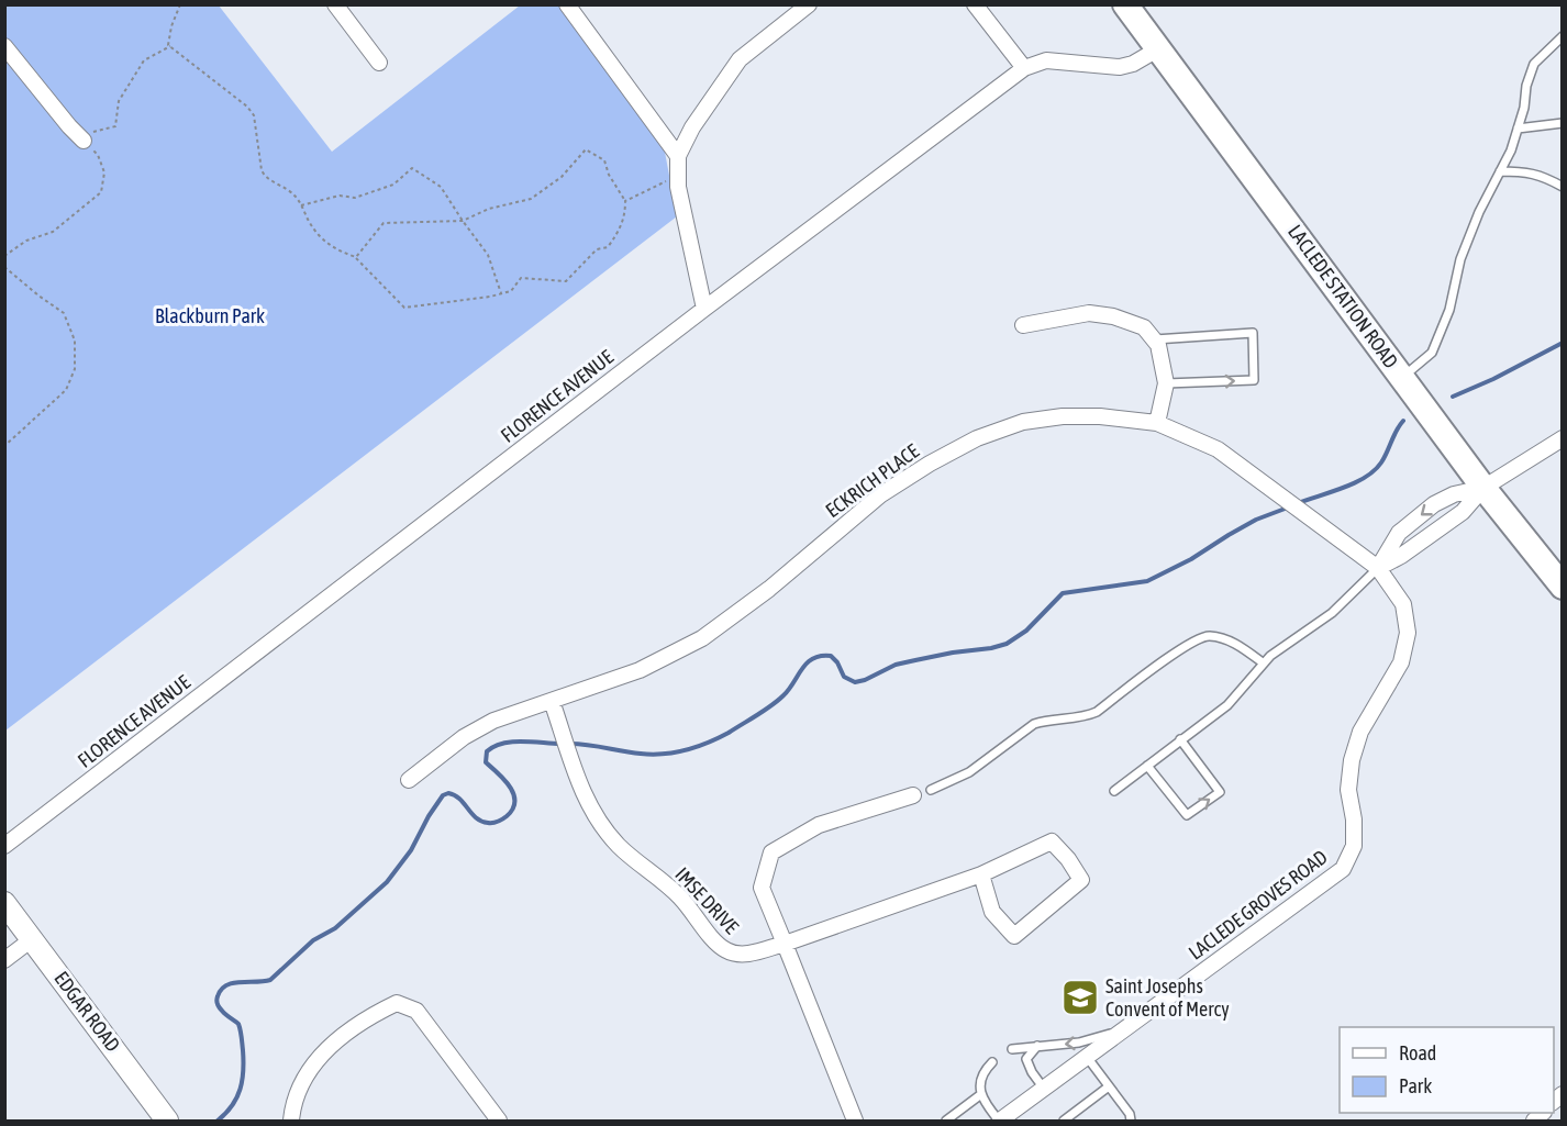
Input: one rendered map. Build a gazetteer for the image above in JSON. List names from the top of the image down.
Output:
{
  "streets": {
    "main road": ["LACLEDE STATION ROAD"],
    "street": [
      "FLORENCE AVENUE",
      "ECKRICH PLACE",
      "IMSE DRIVE",
      "LACLEDE GROVES ROAD",
      "EDGAR ROAD"
    ]
  },
  "crossings": [
    ["LACLEDE STATION ROAD", "FLORENCE AVENUE"],
    ["ECKRICH PLACE", "IMSE DRIVE"],
    ["ECKRICH PLACE", "LACLEDE GROVES ROAD"]
  ],
  "parks": ["Blackburn Park"],
  "places": {
    "school or university": ["Saint Josephs Convent of Mercy"]
  },
  "legend": ["Road", "Park"]
}
